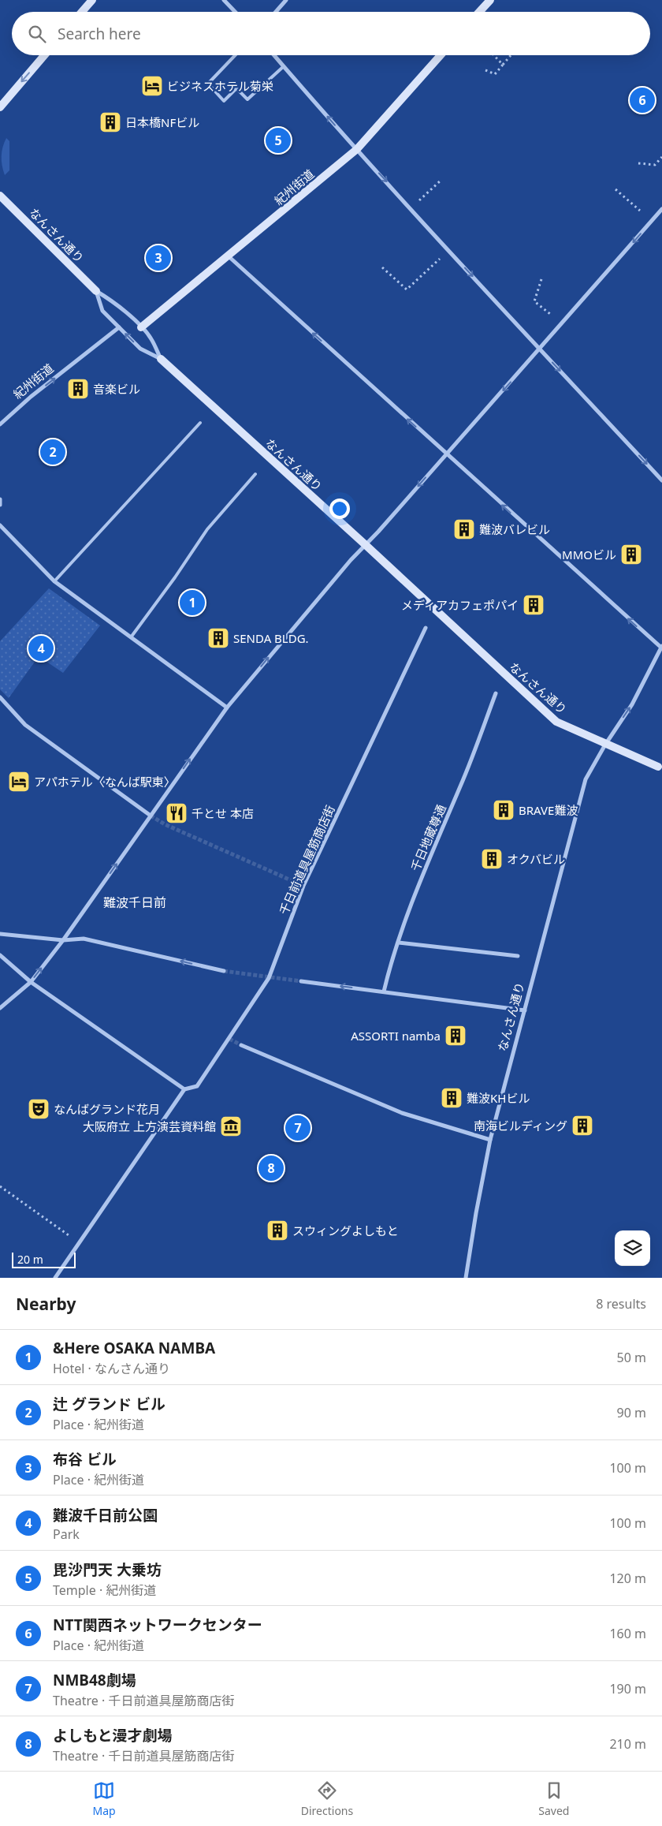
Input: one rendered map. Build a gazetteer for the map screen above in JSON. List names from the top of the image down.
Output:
{
  "streets": {
    "street": [
      "紀州街道",
      "なんさん通り",
      "千日地蔵尊通",
      "千日前道具屋筋商店街"
    ]
  },
  "crossings": [
    ["紀州街道", "なんさん通り"]
  ],
  "districts": ["難波千日前"],
  "places": {
    "hotel": ["ビジネスホテル菊栄", "アパホテル〈なんば駅東〉"],
    "building": [
      "日本橋NFビル",
      "音楽ビル",
      "難波バレビル",
      "MMOビル",
      "メディアカフェポパイ",
      "SENDA BLDG.",
      "BRAVE難波",
      "オクバビル",
      "ASSORTI namba",
      "難波KHビル",
      "南海ビルディング",
      "スウィングよしもと"
    ],
    "restaurant": ["千とせ 本店"],
    "theatre": ["なんばグランド花月"],
    "museum": ["大阪府立 上方演芸資料館"]
  },
  "scale_bar": "20 m",
  "page": {
    "search": "Search here",
    "pins": [
      "6",
      "5",
      "3",
      "2",
      "1",
      "4",
      "7",
      "8"
    ],
    "scale": "20 m",
    "heading": ["Nearby", "8 results"],
    "list": [
      {
        "mark": "1",
        "name": "&Here OSAKA NAMBA",
        "note": "Hotel · なんさん通り",
        "value": "50 m"
      },
      {
        "mark": "2",
        "name": "辻 グランド ビル",
        "note": "Place · 紀州街道",
        "value": "90 m"
      },
      {
        "mark": "3",
        "name": "布谷 ビル",
        "note": "Place · 紀州街道",
        "value": "100 m"
      },
      {
        "mark": "4",
        "name": "難波千日前公園",
        "note": "Park",
        "value": "100 m"
      },
      {
        "mark": "5",
        "name": "毘沙門天 大乗坊",
        "note": "Temple · 紀州街道",
        "value": "120 m"
      },
      {
        "mark": "6",
        "name": "NTT関西ネットワークセンター",
        "note": "Place · 紀州街道",
        "value": "160 m"
      },
      {
        "mark": "7",
        "name": "NMB48劇場",
        "note": "Theatre · 千日前道具屋筋商店街",
        "value": "190 m"
      },
      {
        "mark": "8",
        "name": "よしもと漫才劇場",
        "note": "Theatre · 千日前道具屋筋商店街",
        "value": "210 m"
      }
    ],
    "nav": ["Map", "Directions", "Saved"]
  }
}
